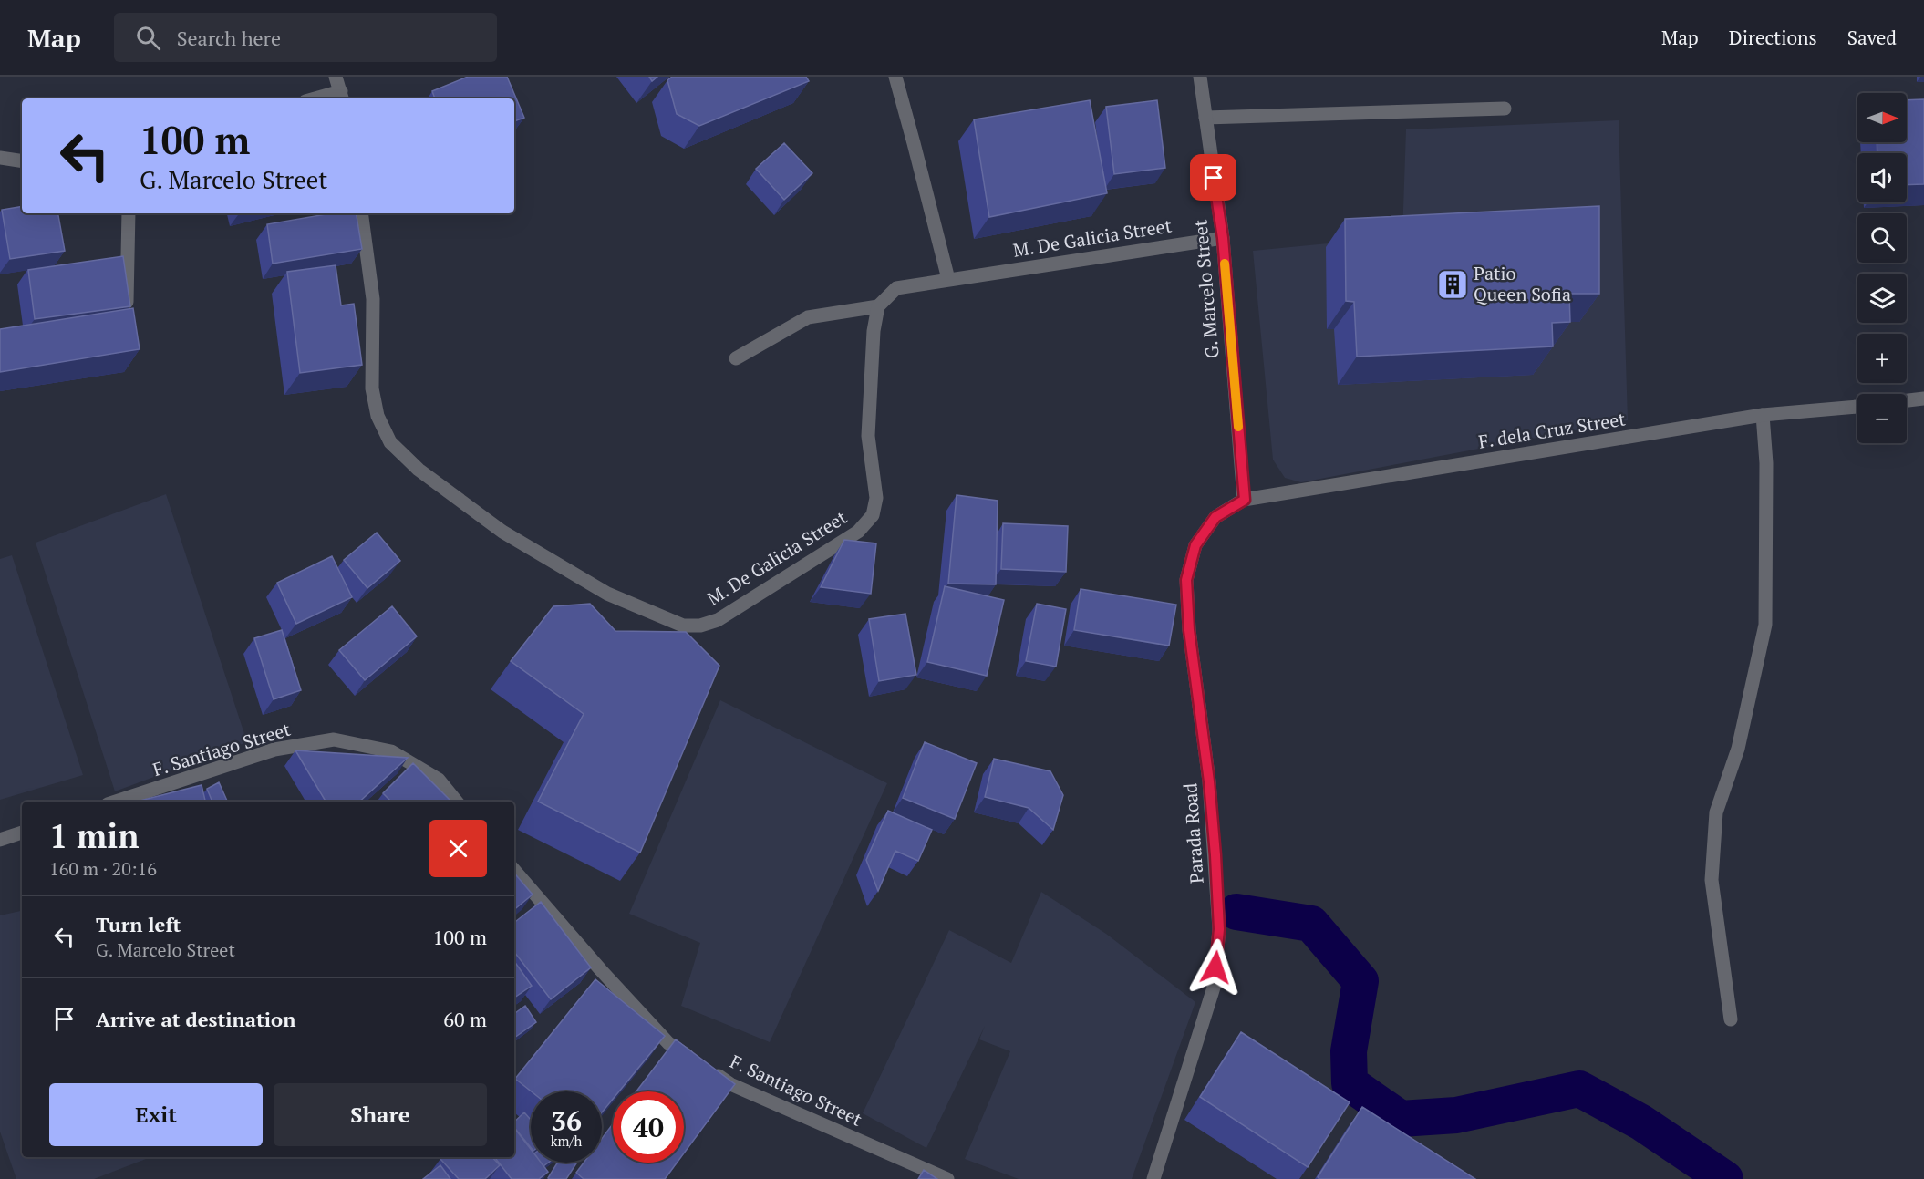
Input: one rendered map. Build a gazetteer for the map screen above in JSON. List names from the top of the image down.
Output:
{
  "streets": {
    "street": [
      "M. De Galicia Street",
      "G. Marcelo Street",
      "F. dela Cruz Street",
      "F. Santiago Street",
      "Parada Road"
    ]
  },
  "crossings": [
    ["M. De Galicia Street", "G. Marcelo Street"],
    ["G. Marcelo Street", "F. dela Cruz Street"],
    ["G. Marcelo Street", "Parada Road"],
    ["F. dela Cruz Street", "Parada Road"]
  ],
  "places": {
    "building": ["Patio Queen Sofia"]
  },
  "north": "right",
  "page": {
    "header": "Map",
    "search": "Search here",
    "nav": ["Map", "Directions", "Saved"],
    "map_buttons": ["+", "−"],
    "turn": ["100 m", "G. Marcelo Street"],
    "heading": ["1 min", "160 m · 20:16"],
    "list": [
      {
        "name": "Turn left",
        "note": "G. Marcelo Street",
        "value": "100 m"
      },
      {
        "name": "Arrive at destination",
        "value": "60 m"
      }
    ],
    "buttons": ["Exit", "Share"],
    "speed": "36 km/h",
    "limit": "40"
  }
}
